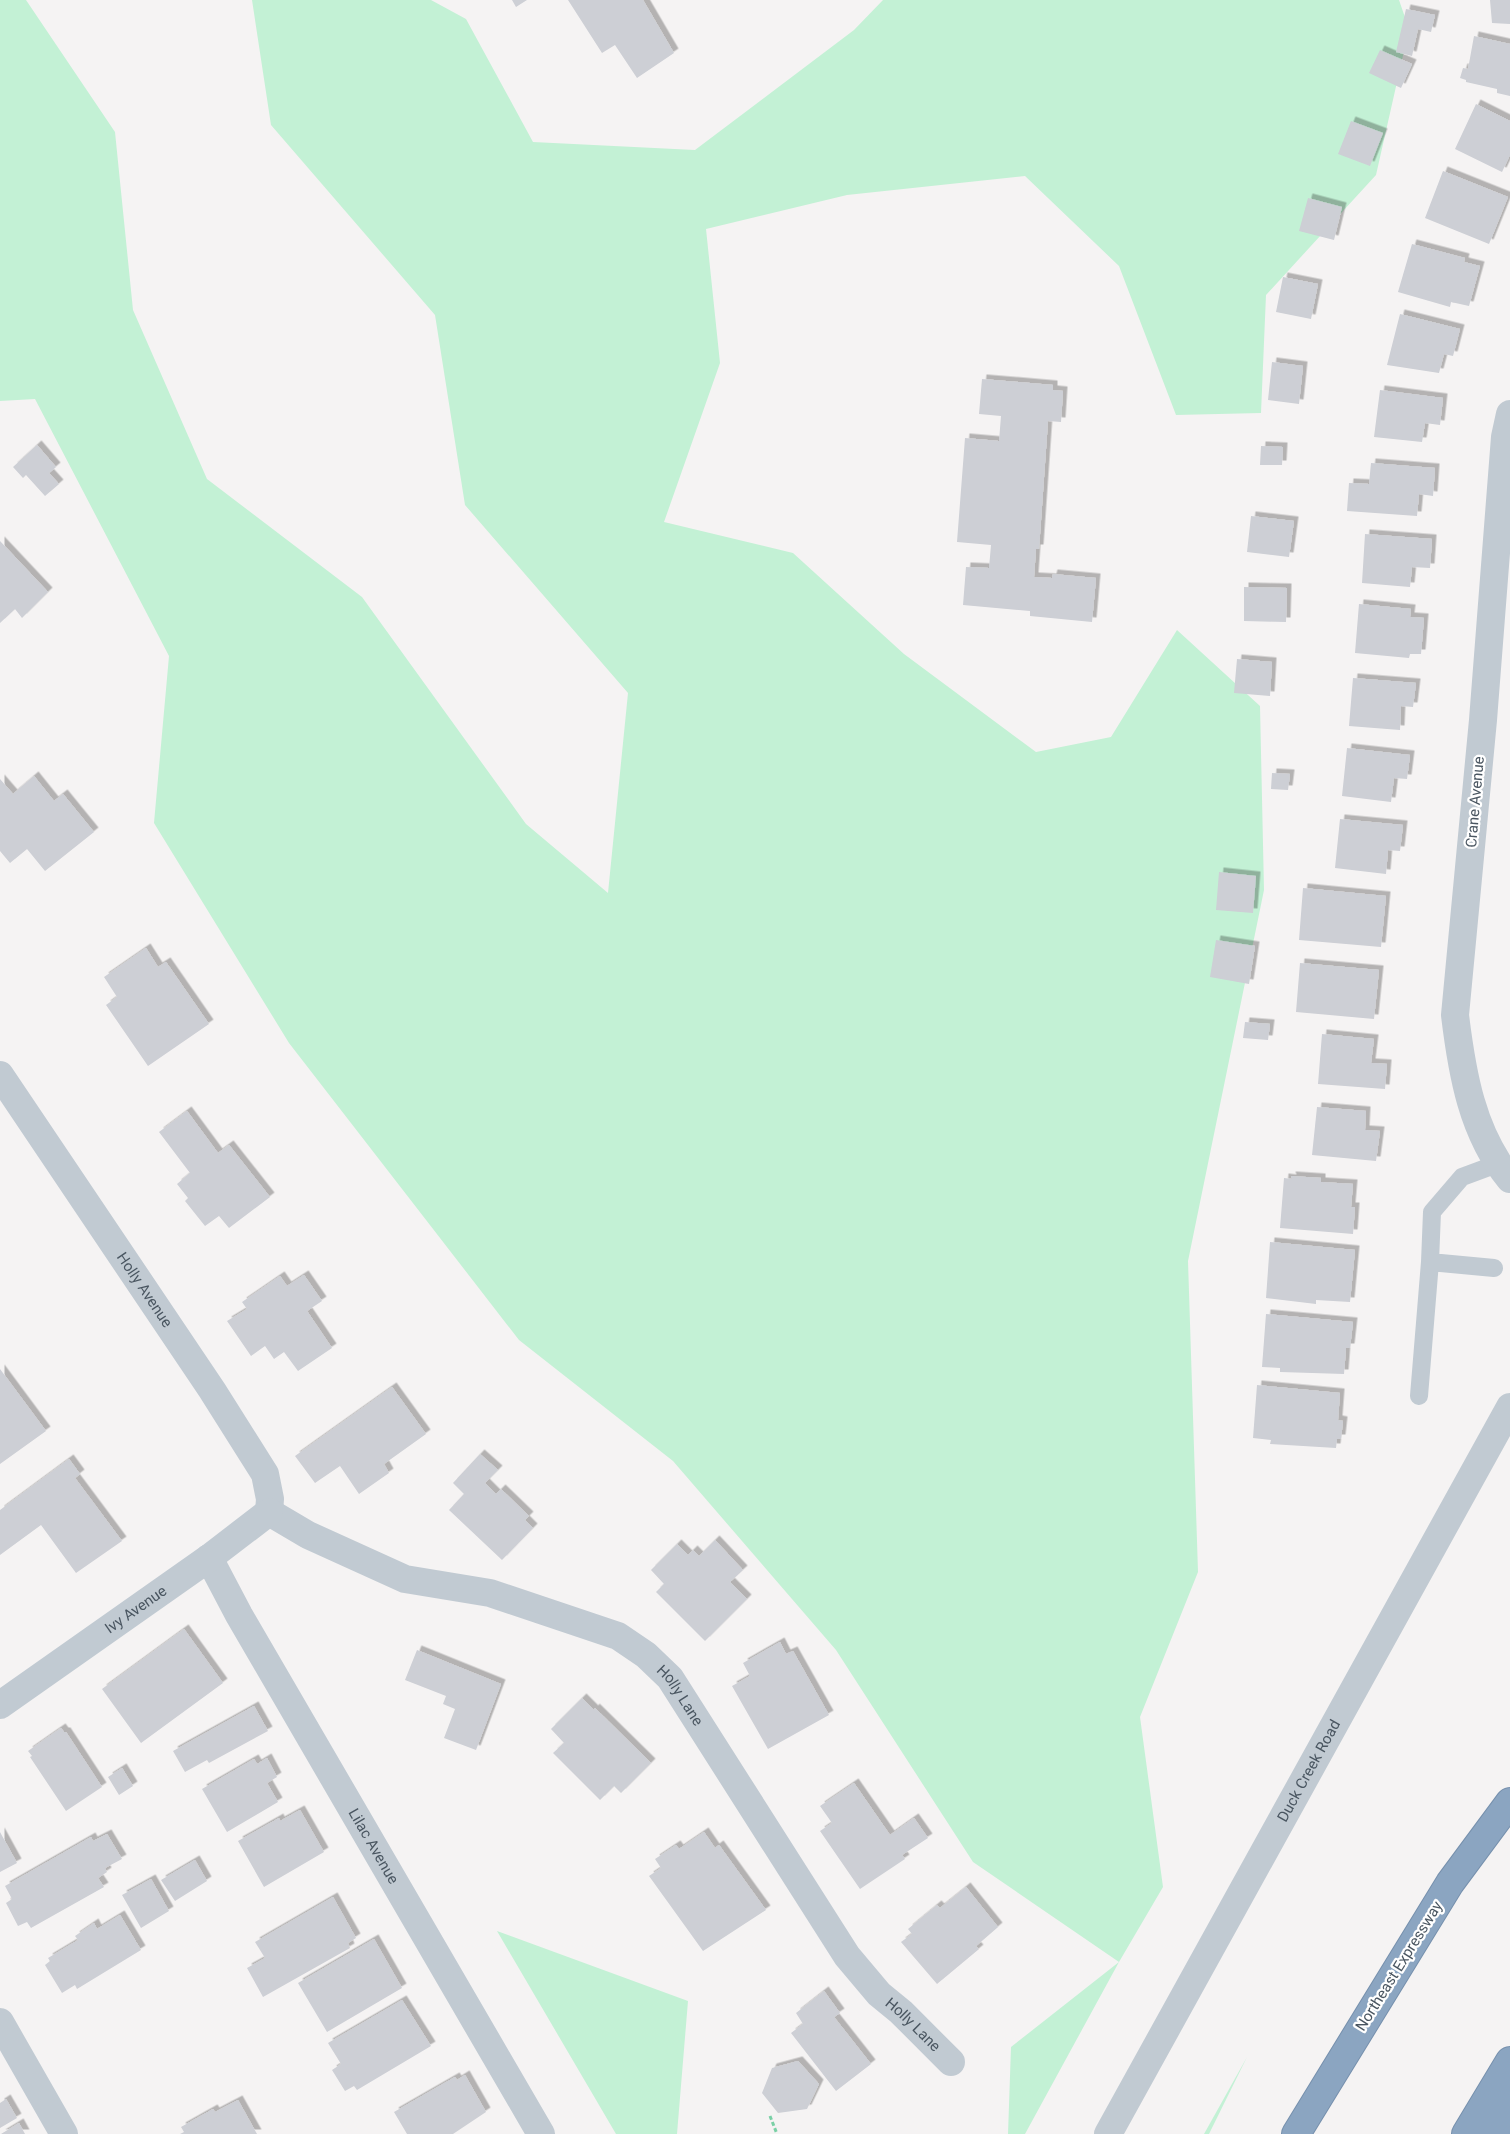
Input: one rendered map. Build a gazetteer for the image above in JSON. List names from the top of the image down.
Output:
{
  "streets": {
    "highway": ["Northeast Expressway"],
    "street": [
      "Crane Avenue",
      "Holly Avenue",
      "Ivy Avenue",
      "Holly Lane",
      "Duck Creek Road",
      "Lilac Avenue"
    ]
  },
  "crossings": [
    ["Holly Avenue", "Ivy Avenue"],
    ["Holly Avenue", "Holly Lane"],
    ["Ivy Avenue", "Holly Lane"],
    ["Ivy Avenue", "Lilac Avenue"]
  ]
}
